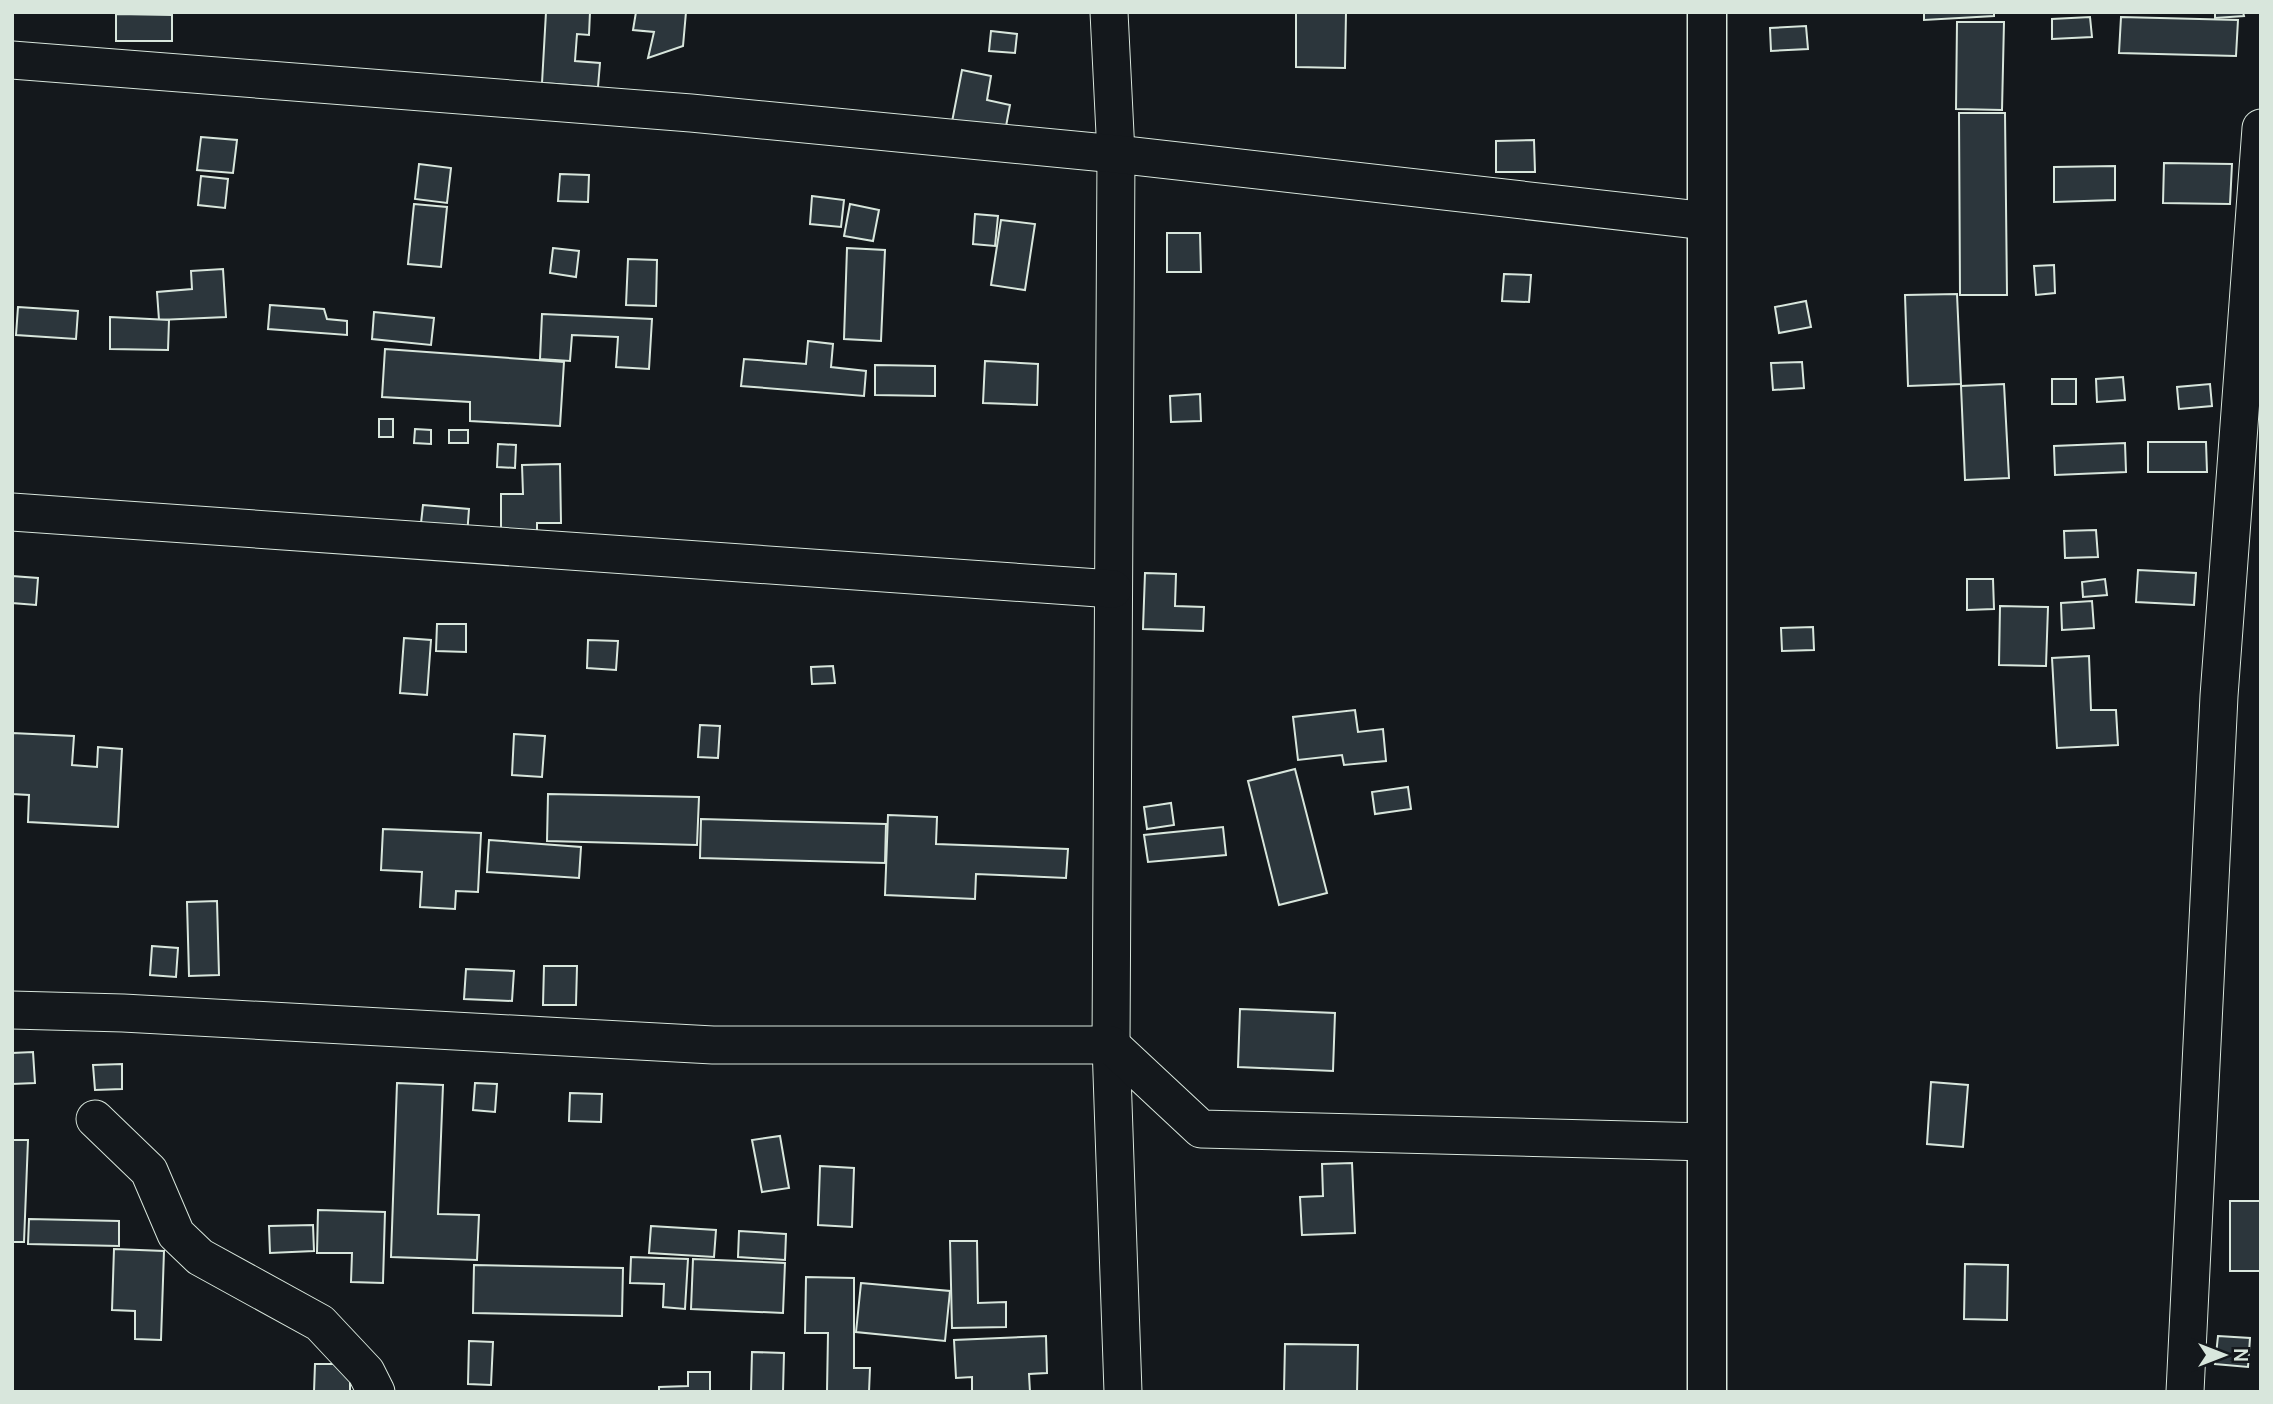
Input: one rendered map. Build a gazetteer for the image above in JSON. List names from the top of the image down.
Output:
{
  "north": "right"
}
